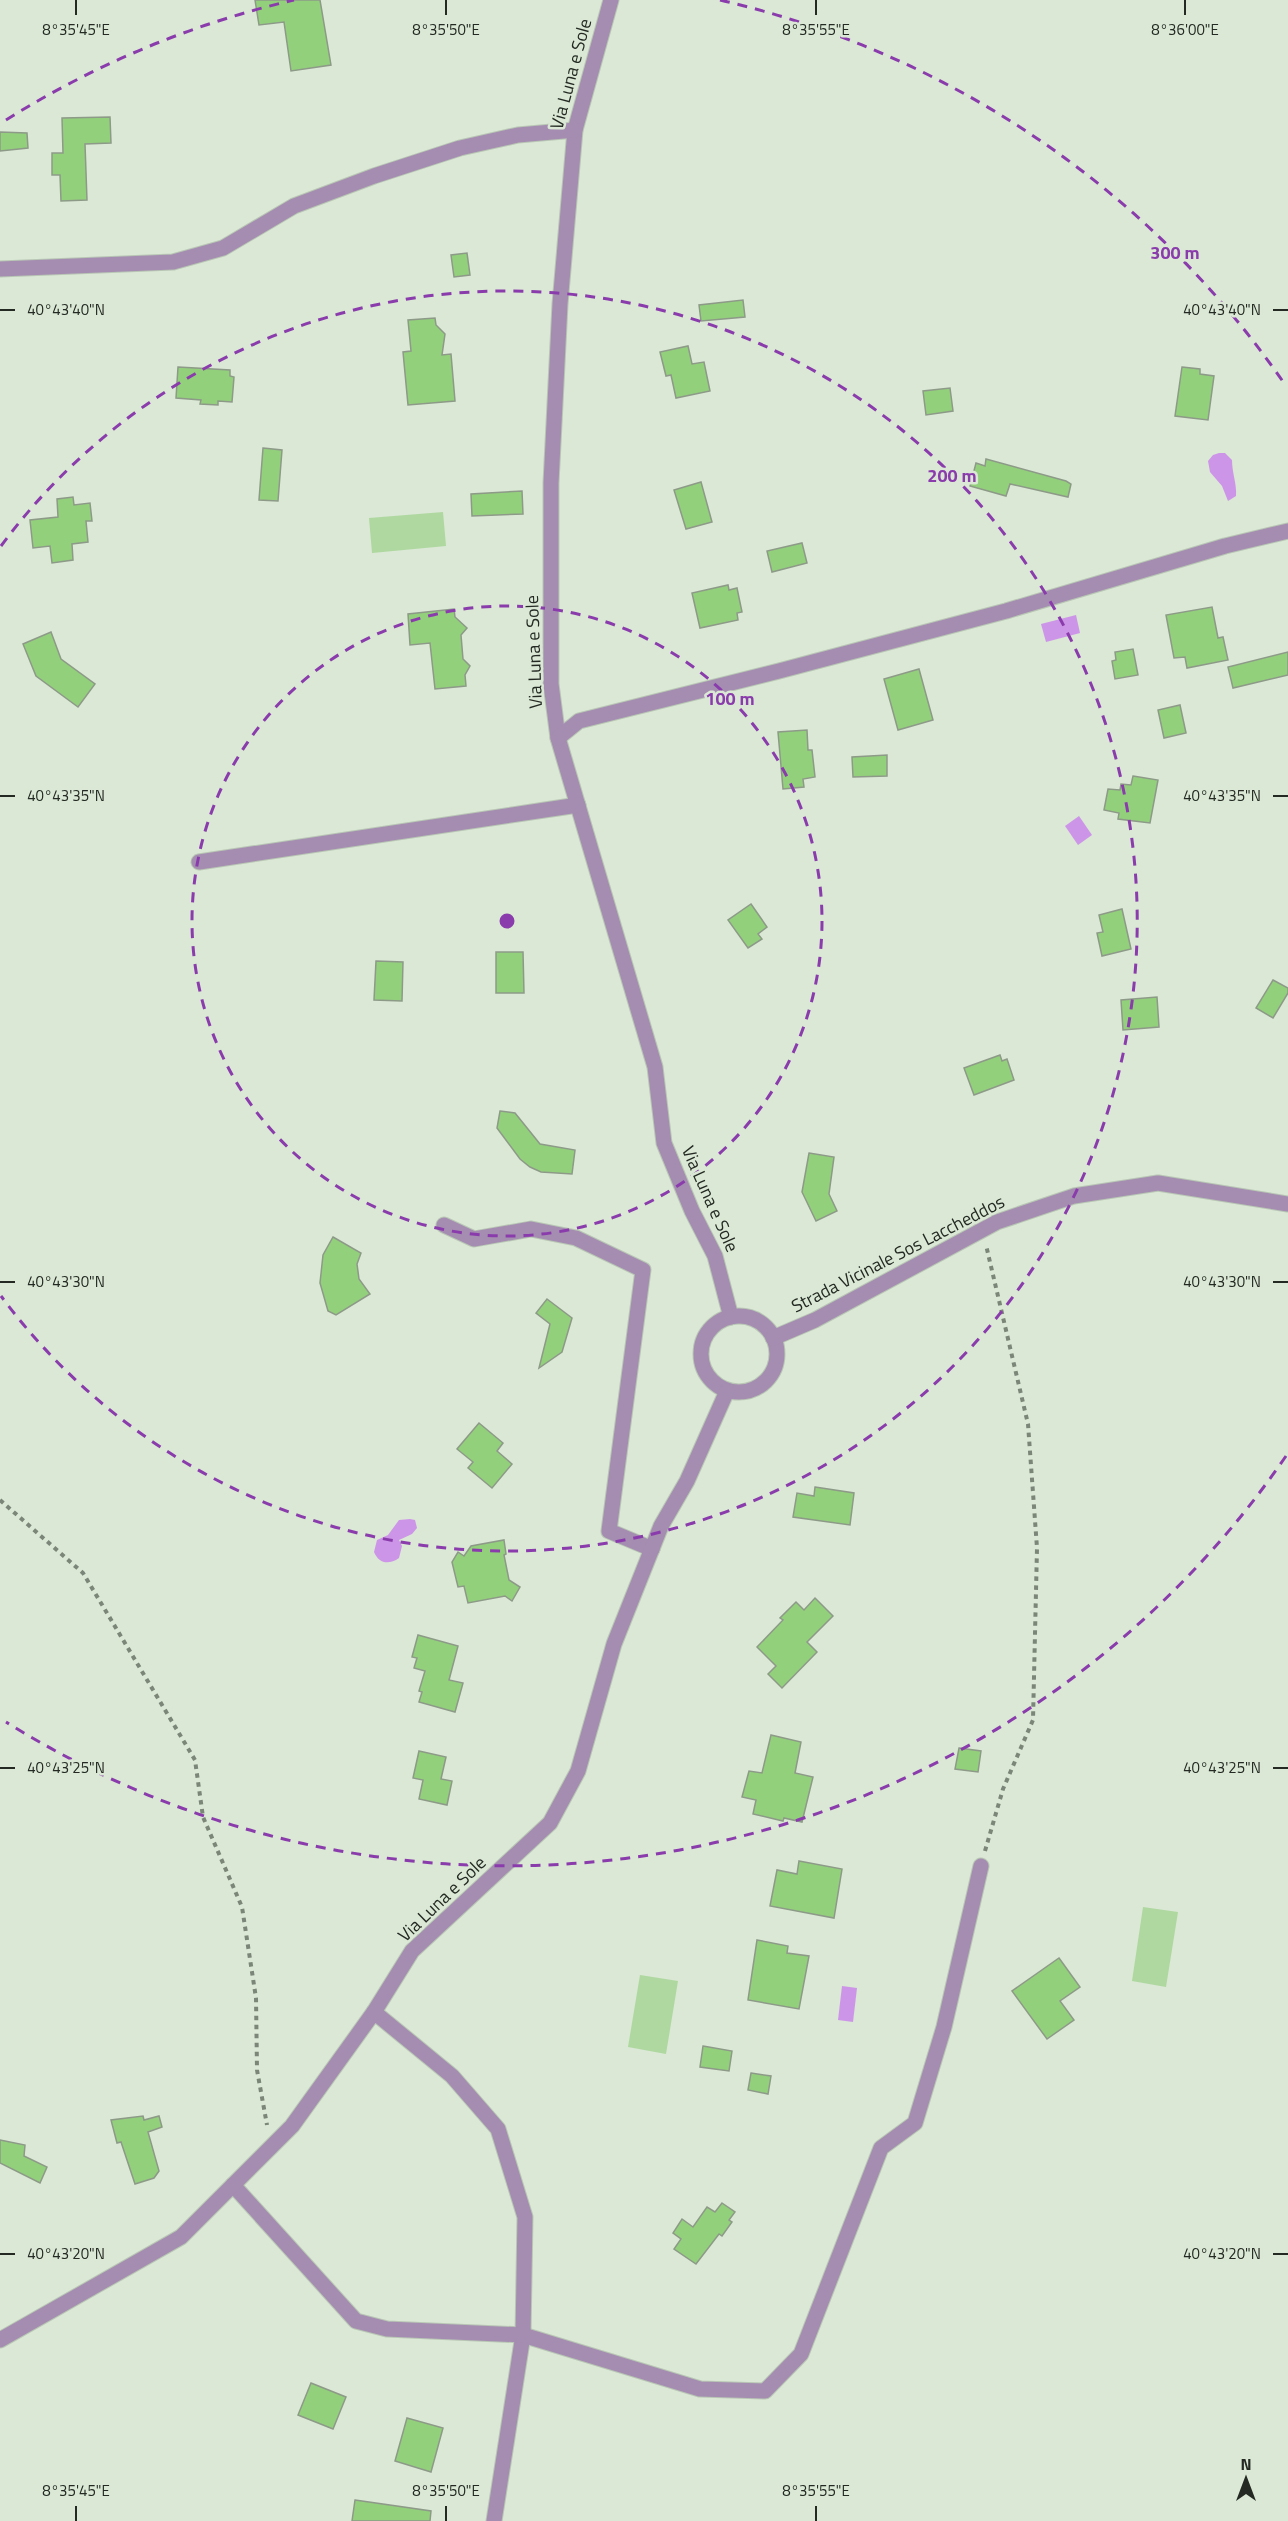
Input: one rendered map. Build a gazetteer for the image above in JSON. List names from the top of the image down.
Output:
{
  "streets": {
    "street": ["Via Luna e Sole", "Strada Vicinale Sos Laccheddos"]
  },
  "crossings": [
    ["Via Luna e Sole", "Strada Vicinale Sos Laccheddos"]
  ],
  "north": "top",
  "coordinates": [
    "8°35'45\"E",
    "8°35'50\"E",
    "8°35'55\"E",
    "8°36'00\"E",
    "40°43'40\"N",
    "40°43'35\"N",
    "40°43'30\"N",
    "40°43'25\"N",
    "40°43'20\"N"
  ],
  "rings": ["300 m", "200 m", "100 m"]
}
